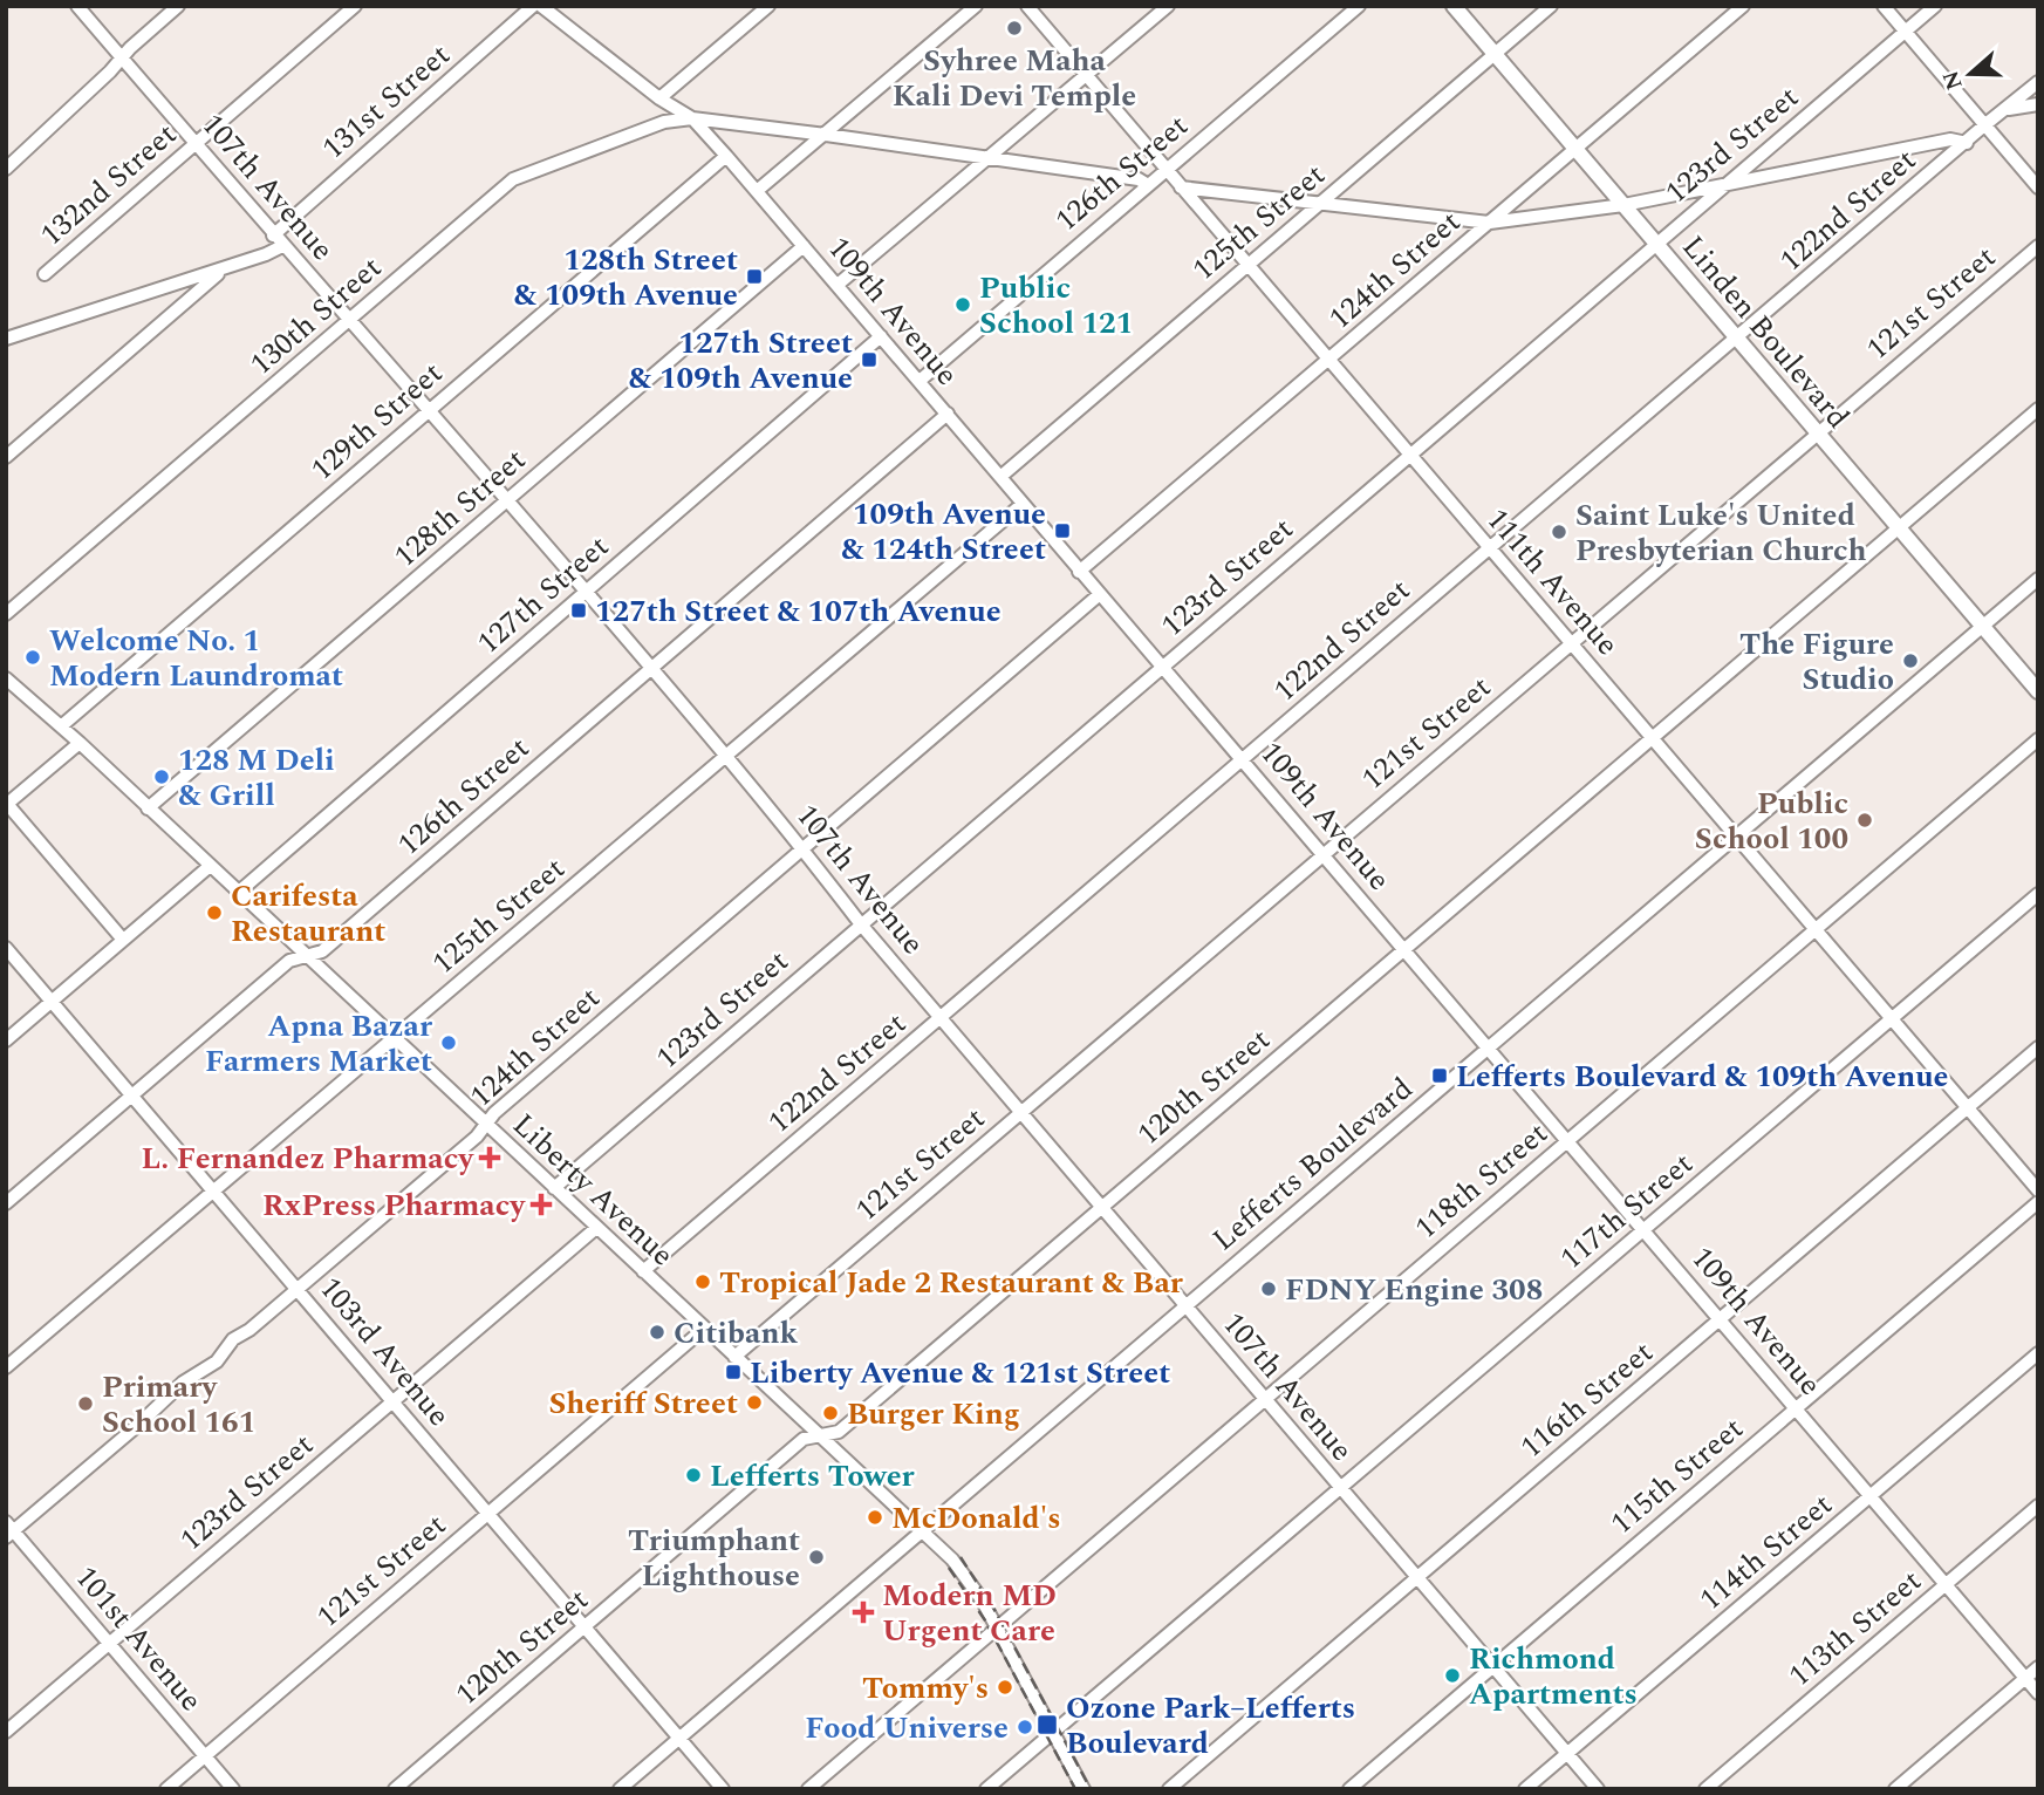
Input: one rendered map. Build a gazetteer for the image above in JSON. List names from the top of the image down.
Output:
{
  "streets": {
    "main road": ["Linden Boulevard"],
    "street": [
      "131st Street",
      "123rd Street",
      "126th Street",
      "132nd Street",
      "107th Avenue",
      "122nd Street",
      "125th Street",
      "124th Street",
      "121st Street",
      "109th Avenue",
      "130th Street",
      "129th Street",
      "128th Street",
      "111th Avenue",
      "127th Street",
      "120th Street",
      "Lefferts Boulevard",
      "118th Street",
      "Liberty Avenue",
      "117th Street",
      "103rd Avenue",
      "116th Street",
      "115th Street",
      "114th Street",
      "113th Street",
      "101st Avenue"
    ]
  },
  "crossings": [
    ["131st Street", "107th Avenue"],
    ["123rd Street", "107th Avenue"],
    ["123rd Street", "109th Avenue"],
    ["123rd Street", "Linden Boulevard"],
    ["123rd Street", "111th Avenue"],
    ["123rd Street", "Liberty Avenue"],
    ["123rd Street", "103rd Avenue"],
    ["123rd Street", "101st Avenue"],
    ["126th Street", "107th Avenue"],
    ["126th Street", "109th Avenue"],
    ["126th Street", "111th Avenue"],
    ["126th Street", "Liberty Avenue"],
    ["126th Street", "103rd Avenue"],
    ["132nd Street", "107th Avenue"],
    ["107th Avenue", "122nd Street"],
    ["107th Avenue", "125th Street"],
    ["107th Avenue", "124th Street"],
    ["107th Avenue", "121st Street"],
    ["107th Avenue", "130th Street"],
    ["107th Avenue", "129th Street"],
    ["107th Avenue", "128th Street"],
    ["107th Avenue", "127th Street"],
    ["107th Avenue", "120th Street"],
    ["107th Avenue", "Lefferts Boulevard"],
    ["107th Avenue", "118th Street"],
    ["107th Avenue", "117th Street"],
    ["107th Avenue", "116th Street"],
    ["107th Avenue", "115th Street"],
    ["107th Avenue", "114th Street"],
    ["122nd Street", "109th Avenue"],
    ["122nd Street", "Linden Boulevard"],
    ["122nd Street", "111th Avenue"],
    ["122nd Street", "Liberty Avenue"],
    ["125th Street", "109th Avenue"],
    ["125th Street", "Linden Boulevard"],
    ["125th Street", "111th Avenue"],
    ["125th Street", "Liberty Avenue"],
    ["125th Street", "103rd Avenue"],
    ["124th Street", "109th Avenue"],
    ["124th Street", "Linden Boulevard"],
    ["124th Street", "111th Avenue"],
    ["124th Street", "Liberty Avenue"],
    ["124th Street", "103rd Avenue"],
    ["124th Street", "101st Avenue"],
    ["121st Street", "109th Avenue"],
    ["121st Street", "Linden Boulevard"],
    ["121st Street", "111th Avenue"],
    ["121st Street", "Liberty Avenue"],
    ["121st Street", "103rd Avenue"],
    ["121st Street", "101st Avenue"],
    ["109th Avenue", "130th Street"],
    ["109th Avenue", "129th Street"],
    ["109th Avenue", "128th Street"],
    ["109th Avenue", "127th Street"],
    ["109th Avenue", "120th Street"],
    ["109th Avenue", "Lefferts Boulevard"],
    ["109th Avenue", "118th Street"],
    ["109th Avenue", "117th Street"],
    ["109th Avenue", "116th Street"],
    ["109th Avenue", "115th Street"],
    ["109th Avenue", "114th Street"],
    ["109th Avenue", "113th Street"],
    ["Linden Boulevard", "120th Street"],
    ["Linden Boulevard", "Lefferts Boulevard"],
    ["129th Street", "Liberty Avenue"],
    ["128th Street", "Liberty Avenue"],
    ["111th Avenue", "120th Street"],
    ["111th Avenue", "Lefferts Boulevard"],
    ["111th Avenue", "118th Street"],
    ["111th Avenue", "117th Street"],
    ["111th Avenue", "116th Street"],
    ["127th Street", "Liberty Avenue"],
    ["120th Street", "Liberty Avenue"],
    ["120th Street", "103rd Avenue"],
    ["Lefferts Boulevard", "Liberty Avenue"],
    ["Lefferts Boulevard", "103rd Avenue"],
    ["118th Street", "Liberty Avenue"],
    ["Liberty Avenue", "117th Street"]
  ],
  "places": {
    "other": [
      "Syhree Maha Kali Devi Temple",
      "Public School 121",
      "Saint Luke's United Presbyterian Church",
      "Welcome No. 1 Modern Laundromat",
      "The Figure Studio",
      "128 M Deli & Grill",
      "Public School 100",
      "Carifesta Restaurant",
      "Apna Bazar Farmers Market",
      "Tropical Jade 2 Restaurant & Bar",
      "FDNY Engine 308",
      "Citibank",
      "Sheriff Street",
      "Primary School 161",
      "Burger King",
      "Lefferts Tower",
      "McDonald's",
      "Triumphant Lighthouse",
      "Richmond Apartments",
      "Tommy's",
      "Food Universe"
    ],
    "transit": [
      "128th Street & 109th Avenue",
      "127th Street & 109th Avenue",
      "109th Avenue & 124th Street",
      "127th Street & 107th Avenue",
      "Lefferts Boulevard & 109th Avenue",
      "Liberty Avenue & 121st Street",
      "Ozone Park–Lefferts Boulevard"
    ],
    "health": ["L. Fernandez Pharmacy", "RxPress Pharmacy", "Modern MD Urgent Care"]
  },
  "north": "left"
}
